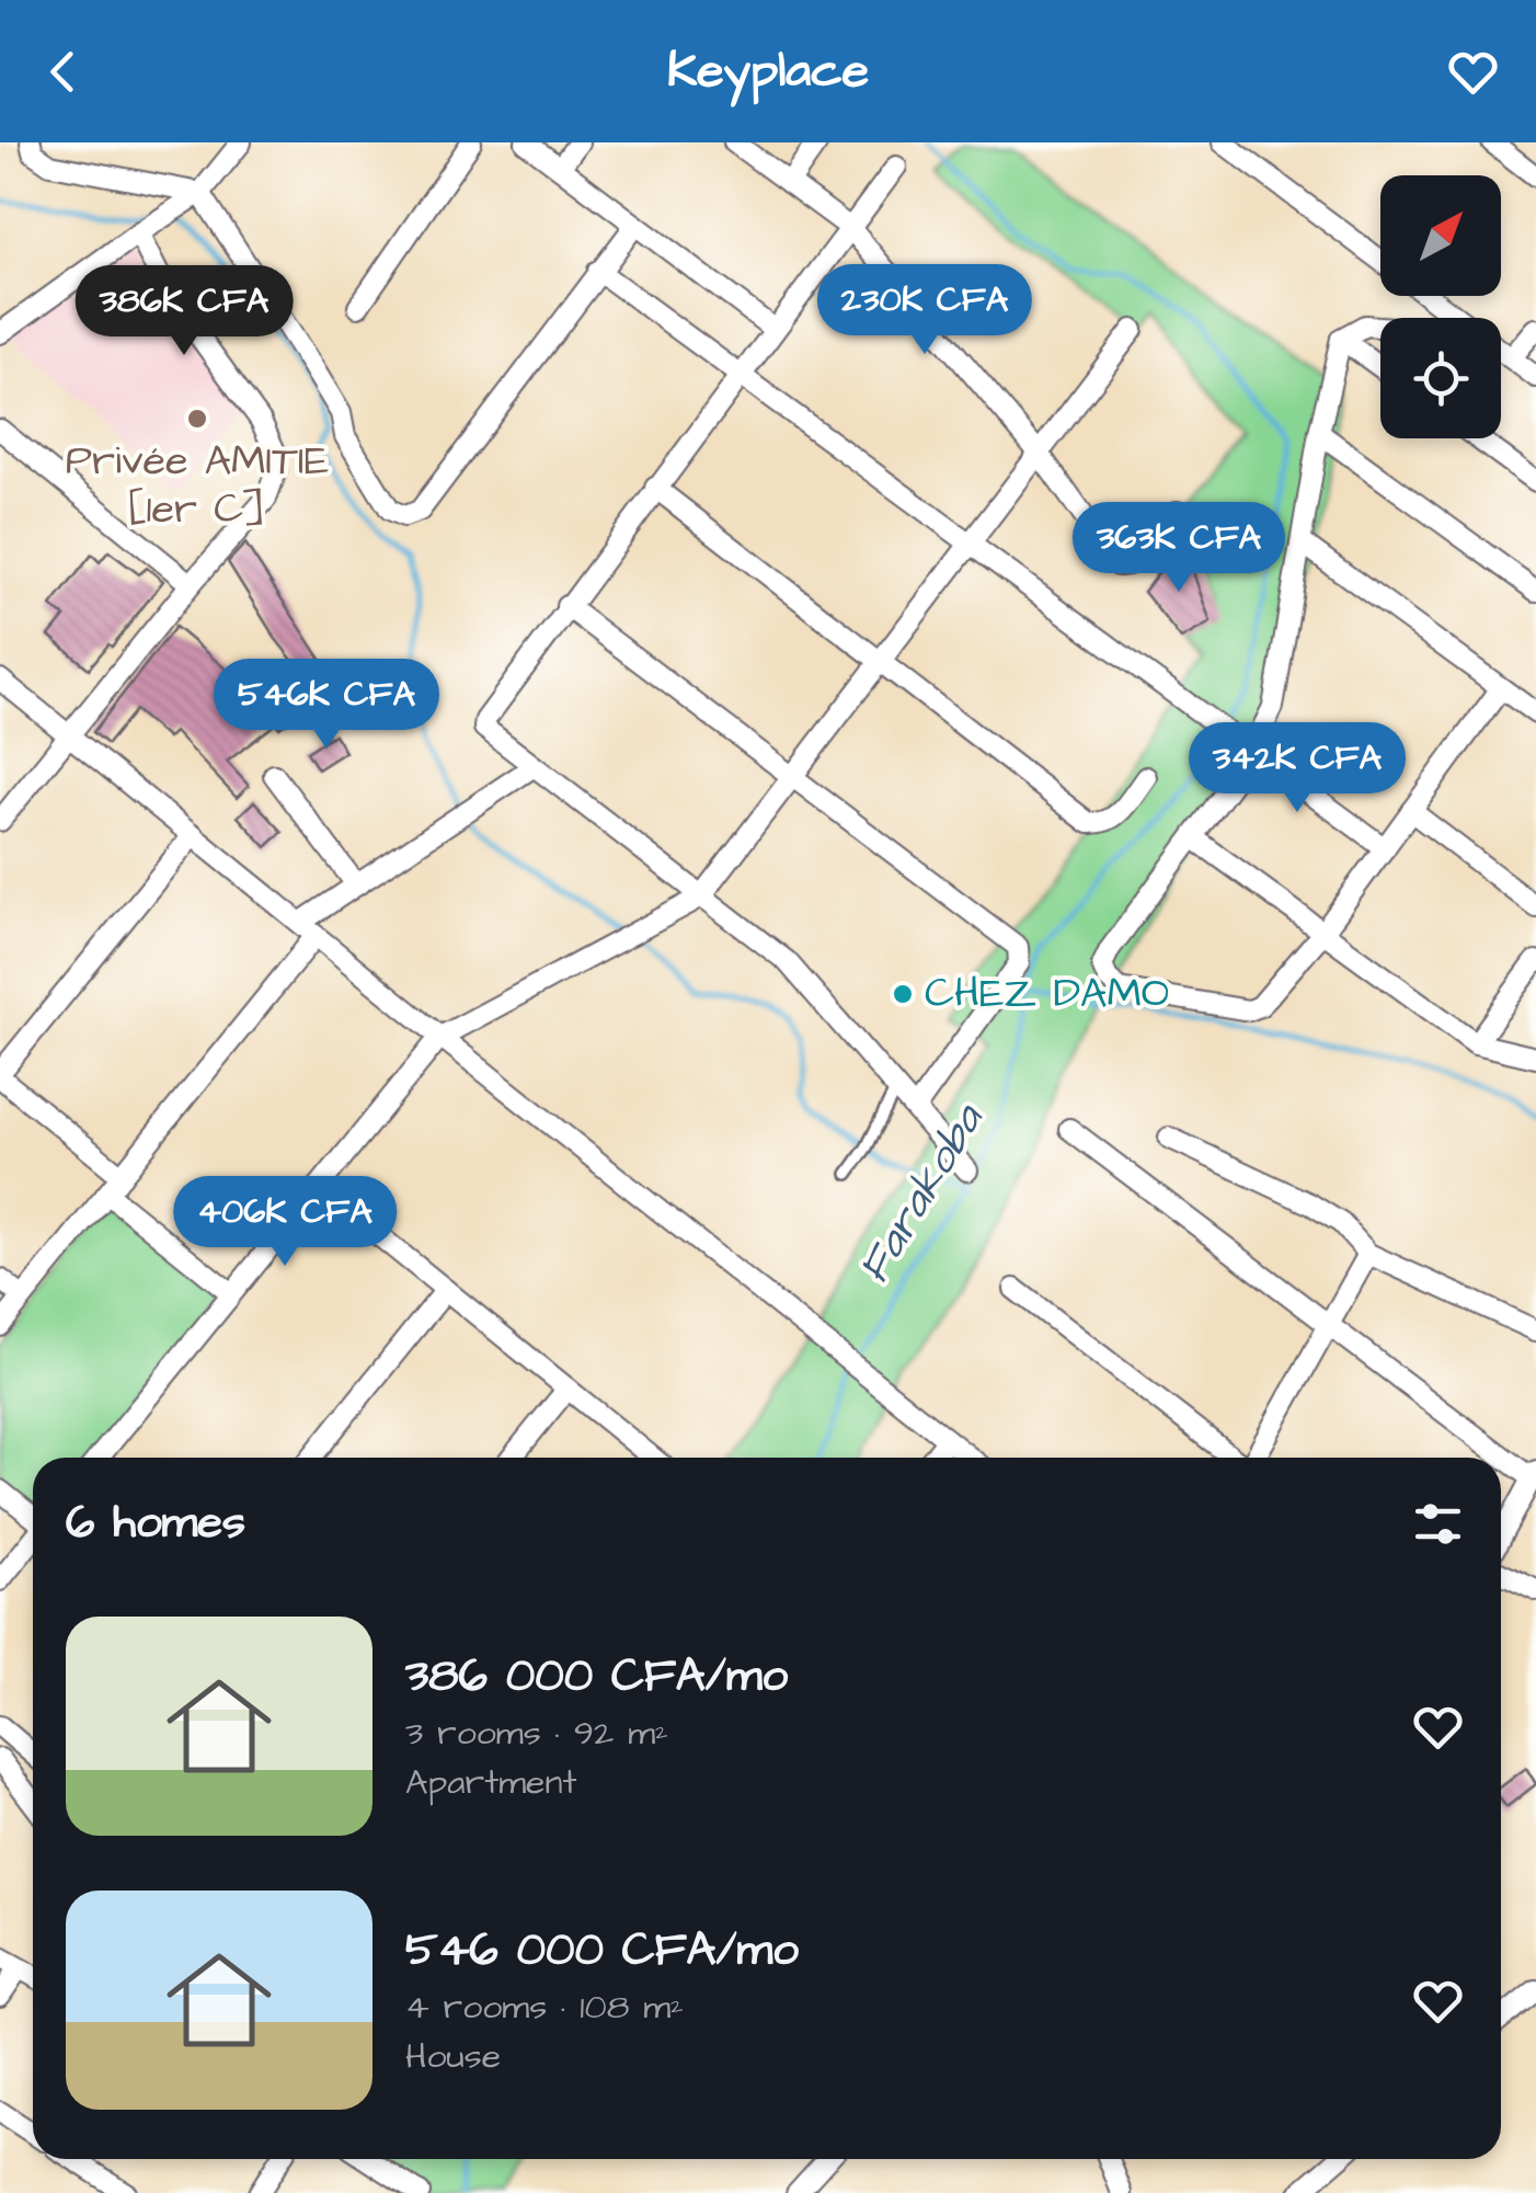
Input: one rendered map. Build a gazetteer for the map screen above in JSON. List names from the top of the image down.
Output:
{
  "water": ["Farakoba"],
  "places": ["Privée AMITIE [1er C]", "CHEZ DAMO"],
  "north": "top right",
  "page": {
    "header": "Keyplace",
    "price": [
      "230K CFA",
      "386K CFA",
      "363K CFA",
      "546K CFA",
      "342K CFA",
      "406K CFA"
    ],
    "heading": "6 homes",
    "list": [
      {
        "name": "386 000 CFA/mo",
        "note": "3 rooms · 92 m² · Apartment"
      },
      {
        "name": "546 000 CFA/mo",
        "note": "4 rooms · 108 m² · House"
      }
    ]
  }
}
